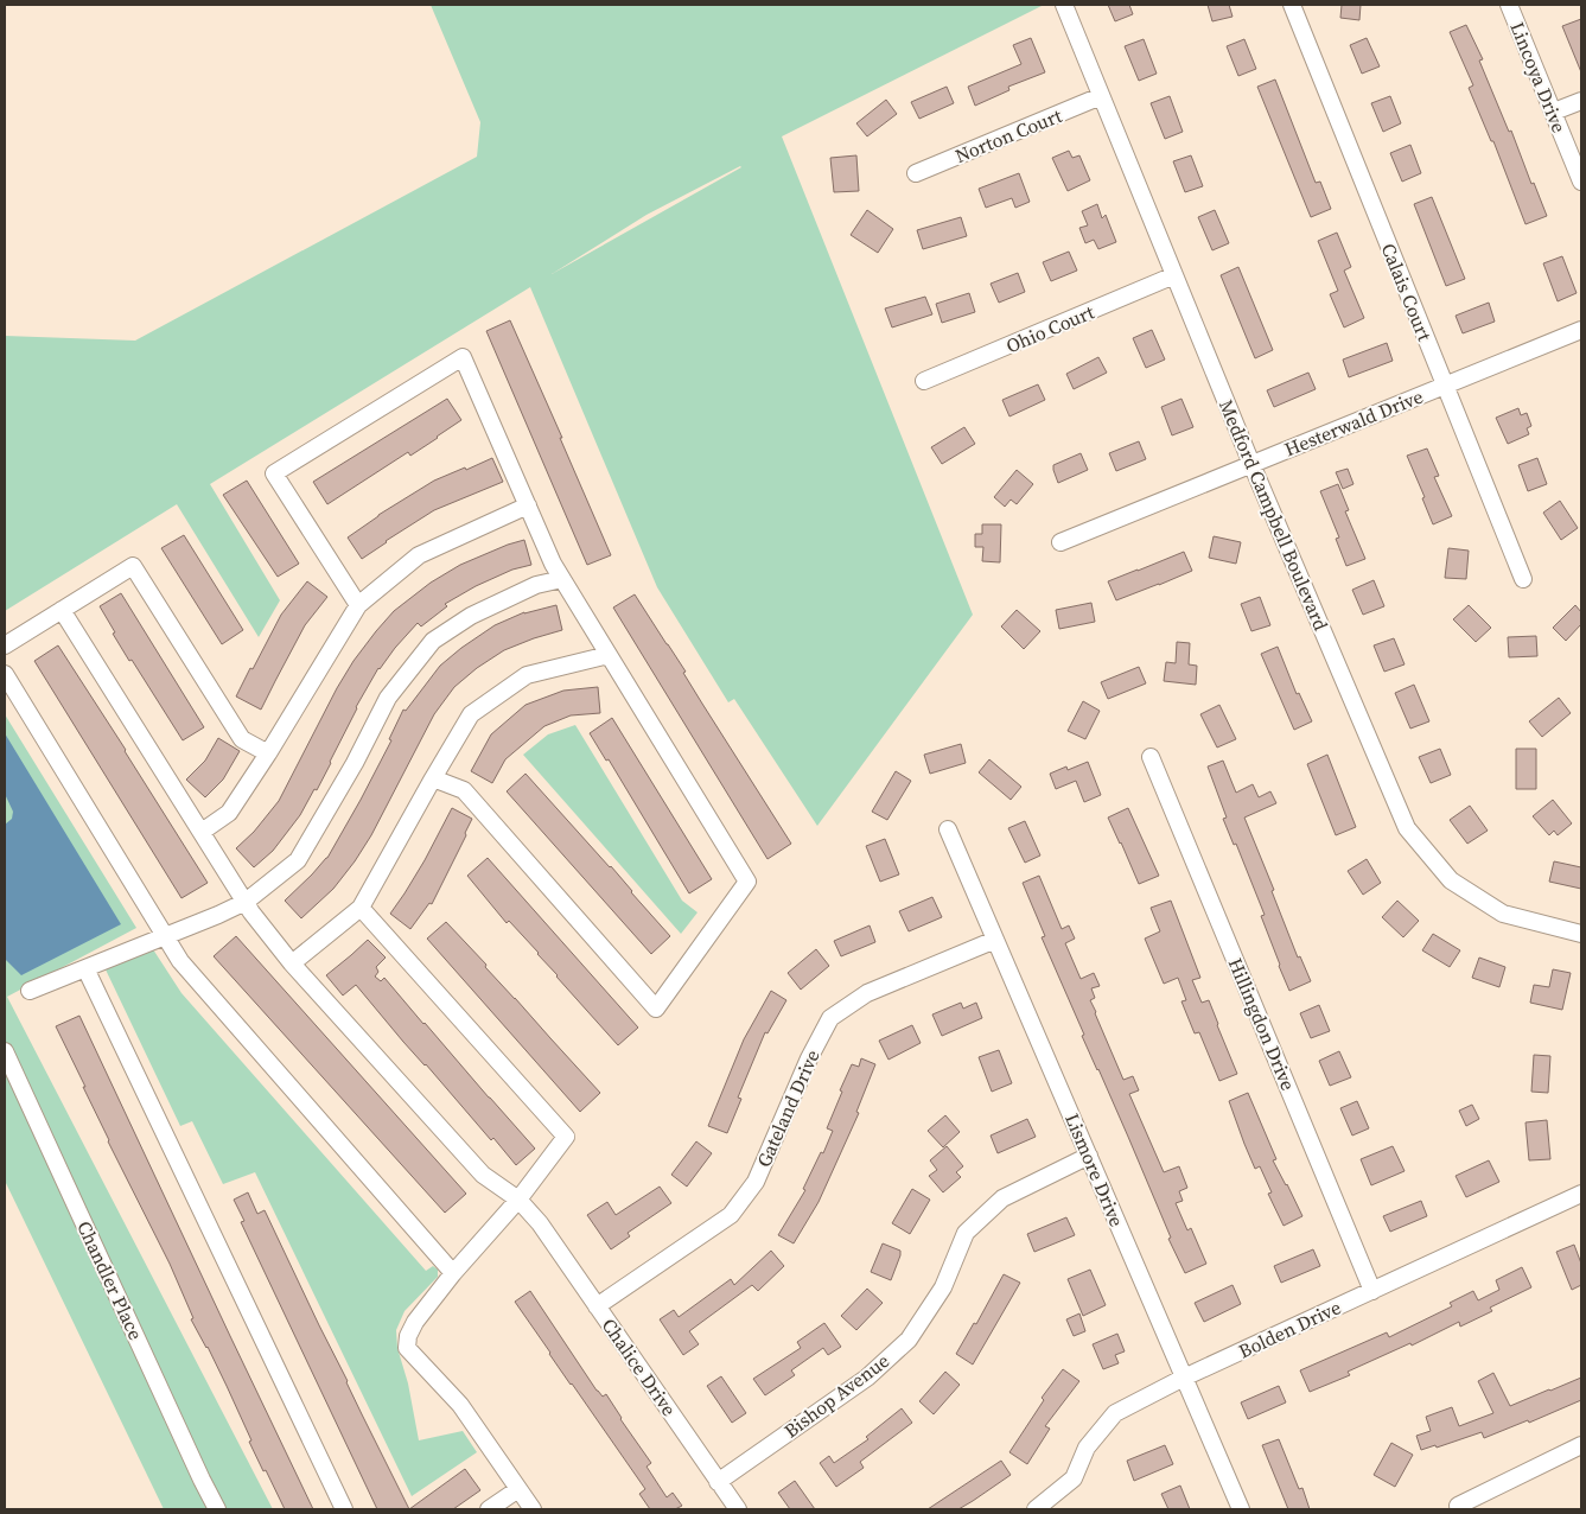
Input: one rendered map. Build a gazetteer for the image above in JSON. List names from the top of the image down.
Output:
{
  "streets": {
    "street": [
      "Lincoya Drive",
      "Norton Court",
      "Calais Court",
      "Ohio Court",
      "Hesterwald Drive",
      "Medford Campbell Boulevard",
      "Hillingdon Drive",
      "Gateland Drive",
      "Lismore Drive",
      "Chandler Place",
      "Bolden Drive",
      "Chalice Drive",
      "Bishop Avenue"
    ]
  },
  "crossings": [
    ["Norton Court", "Medford Campbell Boulevard"],
    ["Calais Court", "Hesterwald Drive"],
    ["Ohio Court", "Medford Campbell Boulevard"],
    ["Hesterwald Drive", "Medford Campbell Boulevard"],
    ["Hillingdon Drive", "Bolden Drive"],
    ["Gateland Drive", "Lismore Drive"],
    ["Gateland Drive", "Chalice Drive"],
    ["Lismore Drive", "Bolden Drive"],
    ["Lismore Drive", "Bishop Avenue"],
    ["Chalice Drive", "Bishop Avenue"]
  ]
}
